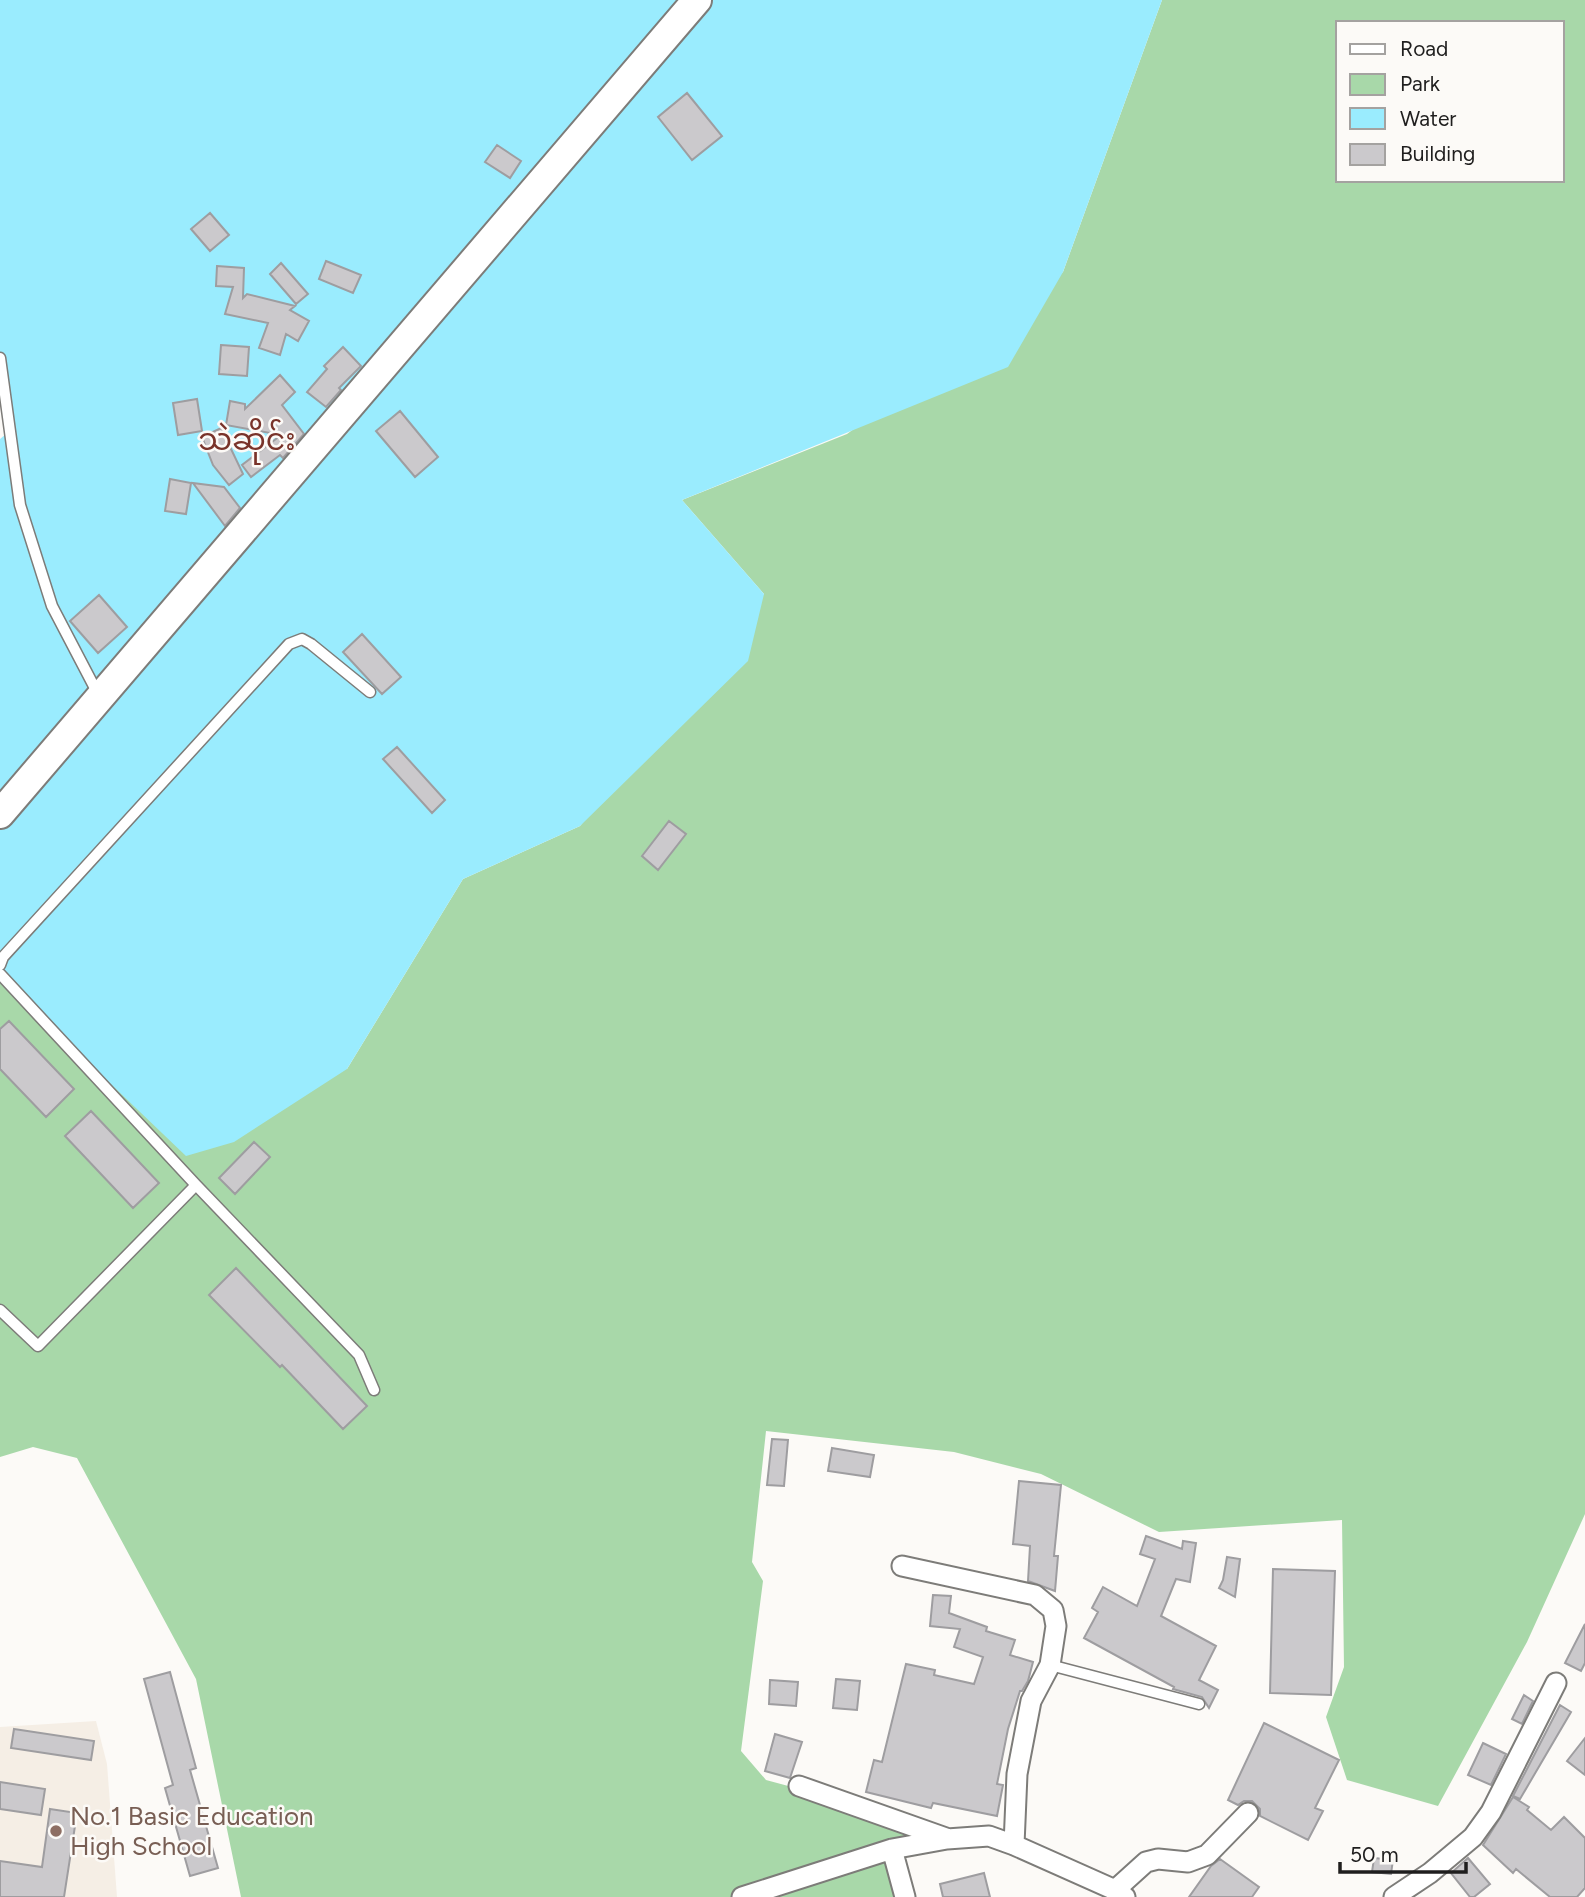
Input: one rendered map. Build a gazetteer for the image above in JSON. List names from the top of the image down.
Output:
{
  "districts": ["သဲဆိုင်း"],
  "places": ["No.1 Basic Education High School"],
  "legend": [
    "Road",
    "Park",
    "Water",
    "Building"
  ],
  "scale_bar": "50 m"
}
